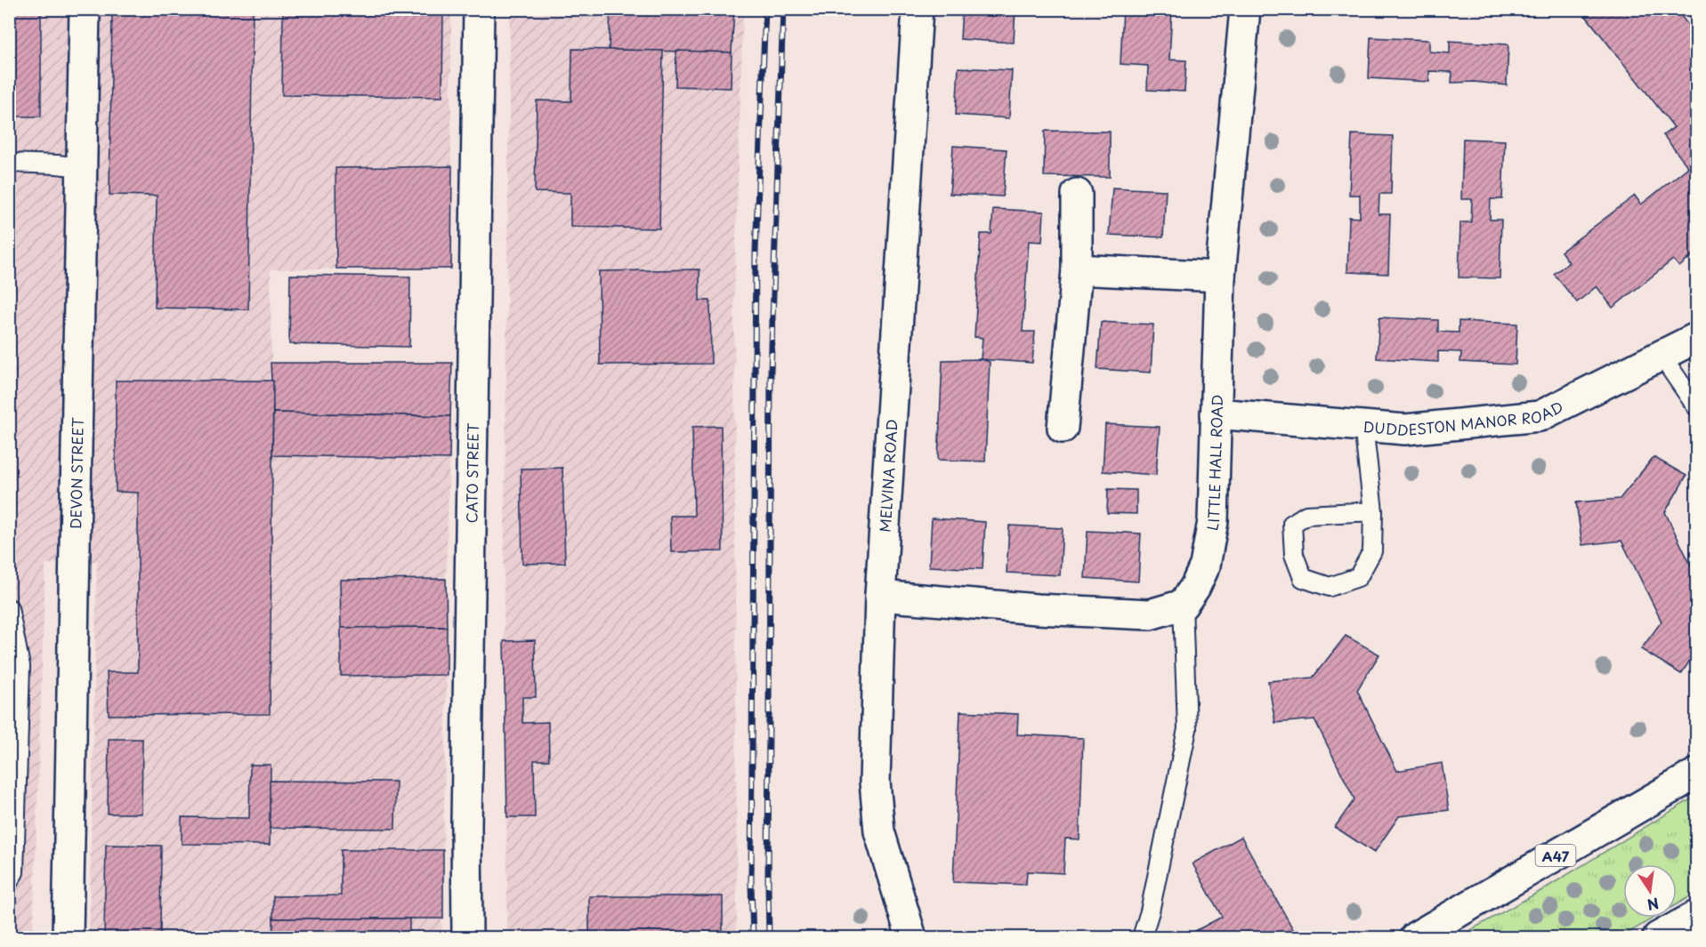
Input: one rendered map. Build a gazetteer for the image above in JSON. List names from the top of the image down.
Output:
{
  "streets": {
    "street": [
      "DUDDESTON MANOR ROAD",
      "LITTLE HALL ROAD",
      "CATO STREET",
      "DEVON STREET",
      "MELVINA ROAD",
      "A47"
    ]
  },
  "crossings": [
    ["DUDDESTON MANOR ROAD", "LITTLE HALL ROAD"]
  ],
  "north": "bottom"
}
